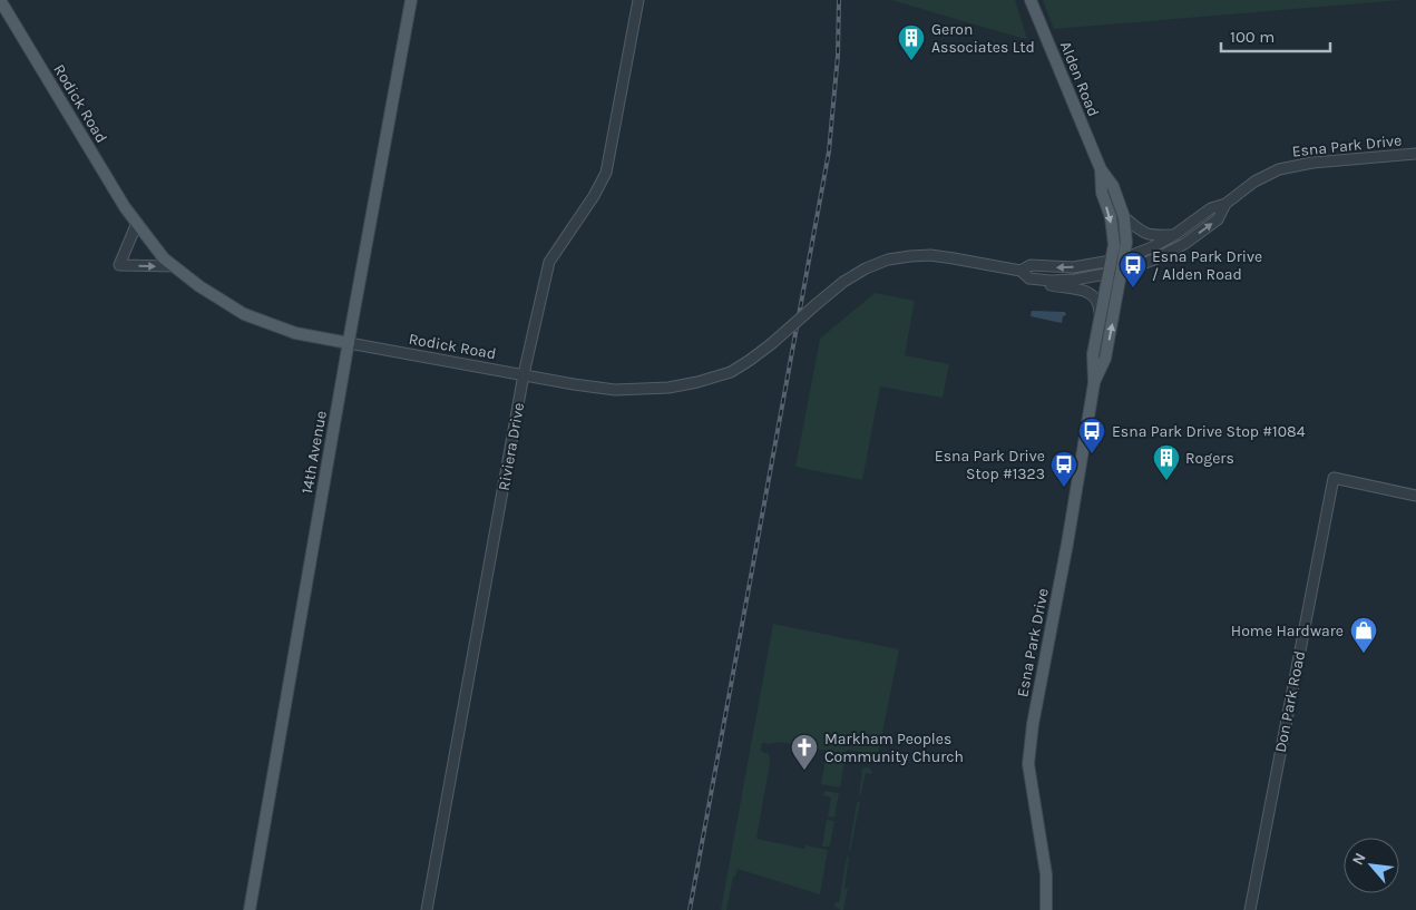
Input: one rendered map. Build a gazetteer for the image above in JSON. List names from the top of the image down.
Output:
{
  "streets": {
    "main road": [
      "Alden Road",
      "Rodick Road",
      "Esna Park Drive",
      "14th Avenue"
    ],
    "street": ["Riviera Drive", "Don Park Road"]
  },
  "crossings": [
    ["Alden Road", "Rodick Road"],
    ["Alden Road", "Esna Park Drive"],
    ["Rodick Road", "Esna Park Drive"],
    ["Rodick Road", "Riviera Drive"],
    ["Rodick Road", "14th Avenue"]
  ],
  "places": {
    "building": ["Geron Associates Ltd", "Rogers"],
    "bus stop": ["Esna Park Drive / Alden Road", "Esna Park Drive Stop #1084", "Esna Park Drive Stop #1323"],
    "shop": ["Home Hardware"],
    "church": ["Markham Peoples Community Church"]
  },
  "scale_bar": "100 m",
  "north": "top left"
}
